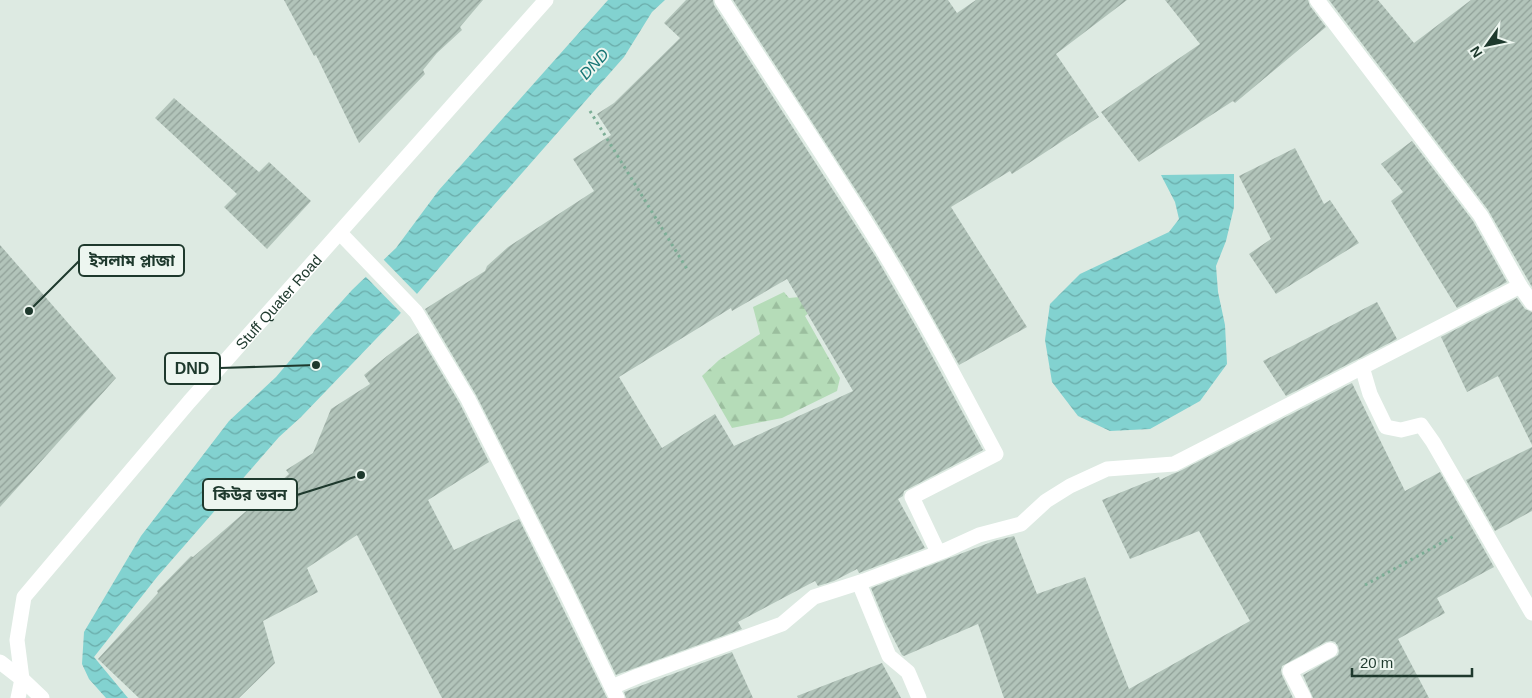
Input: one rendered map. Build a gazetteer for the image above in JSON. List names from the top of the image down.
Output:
{
  "streets": {
    "street": ["Stuff Quater Road"]
  },
  "water": ["DND"],
  "places": ["ইসলাম প্লাজা", "DND", "কিউর ভবন"],
  "scale_bar": "20 m",
  "north": "bottom left"
}
